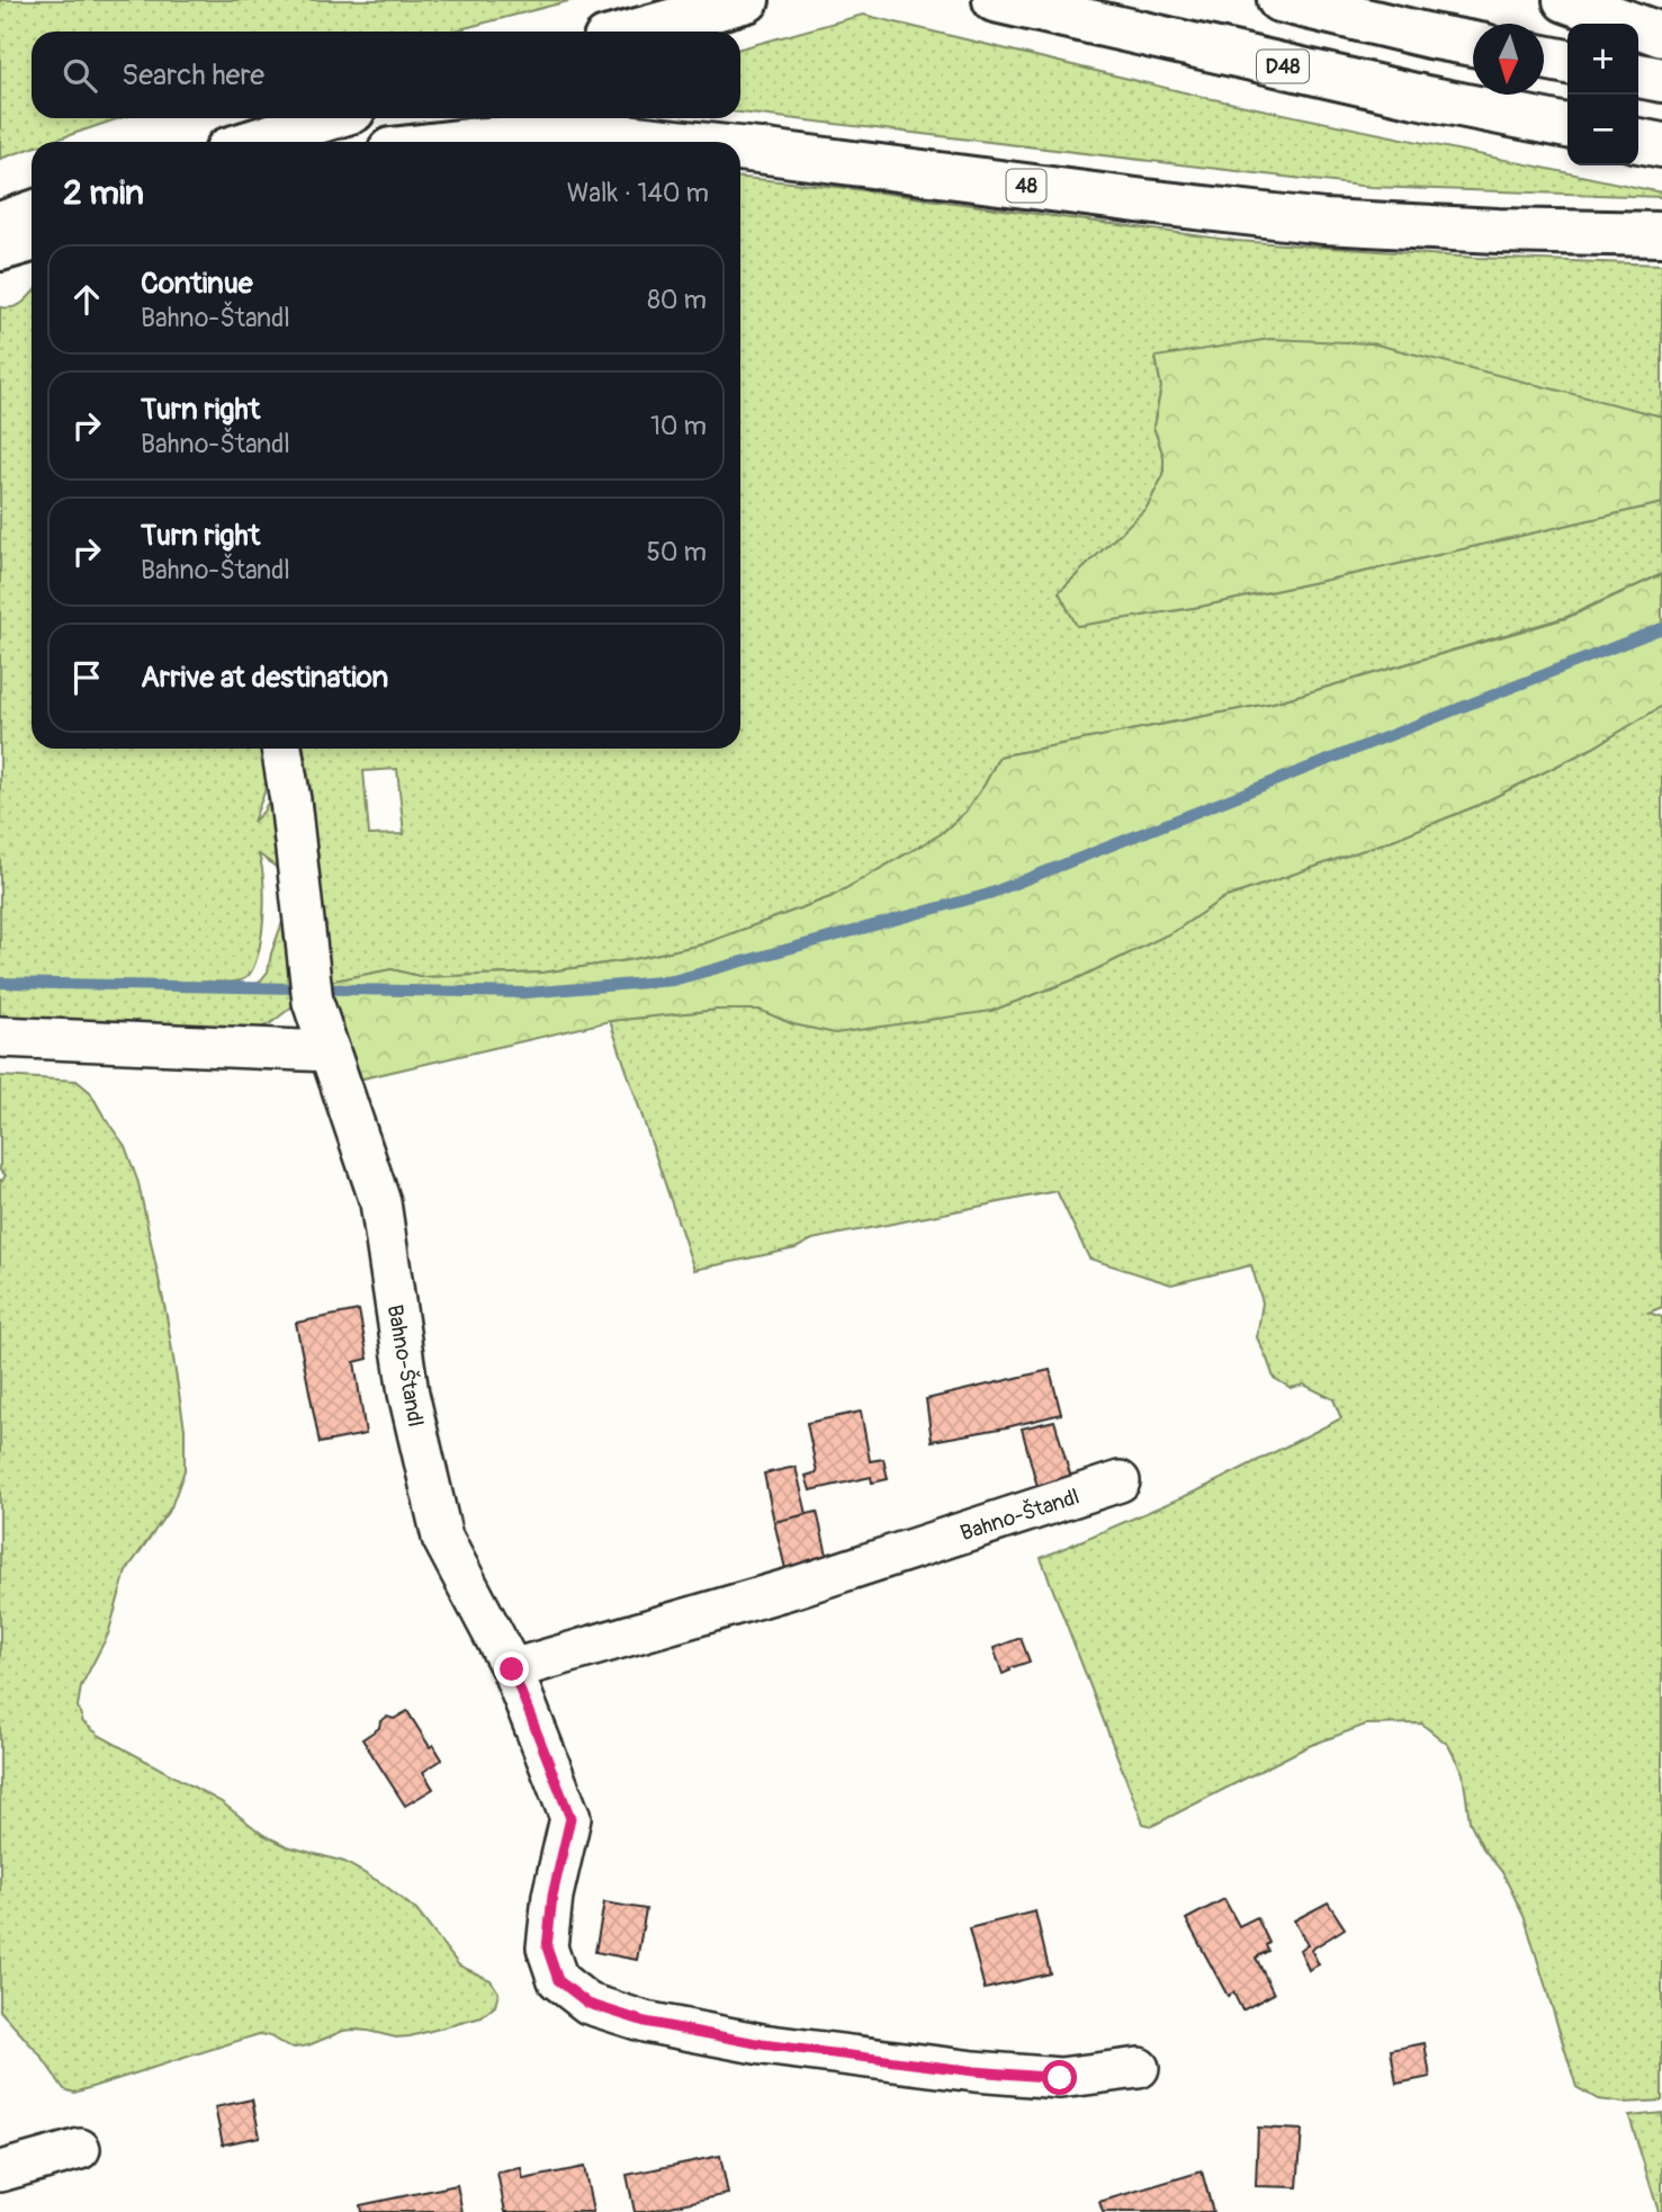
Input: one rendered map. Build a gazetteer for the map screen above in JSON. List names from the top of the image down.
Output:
{
  "streets": {
    "main road": ["D48", "48"],
    "street": ["Bahno-Štandl"]
  },
  "north": "bottom",
  "page": {
    "map_buttons": ["+", "−"],
    "search": "Search here",
    "heading": ["2 min", "Walk · 140 m"],
    "list": [
      ["Continue", "Bahno-Štandl", "80 m"],
      ["Turn right", "Bahno-Štandl", "10 m"],
      ["Turn right", "Bahno-Štandl", "50 m"],
      "Arrive at destination"
    ]
  }
}
